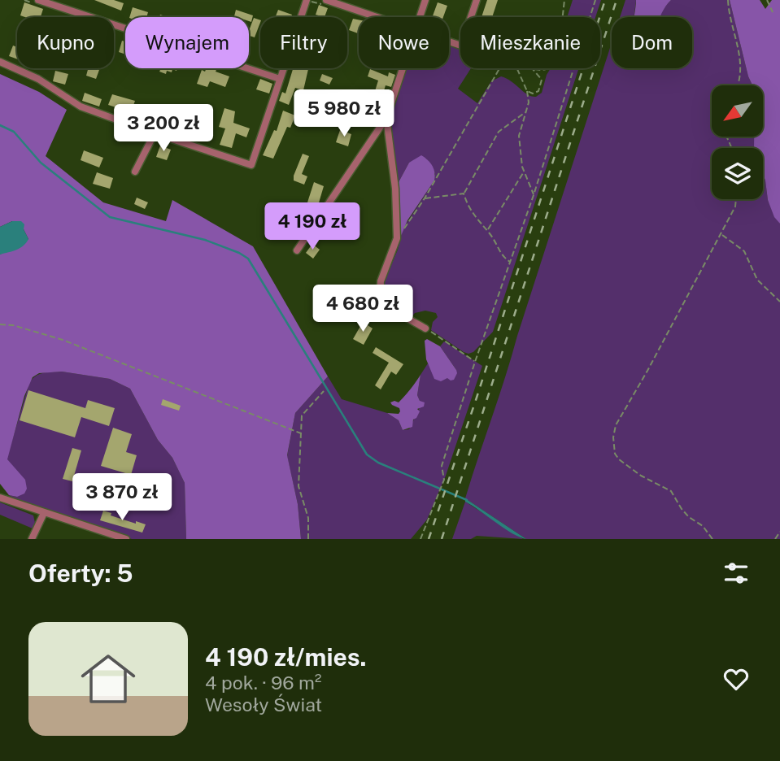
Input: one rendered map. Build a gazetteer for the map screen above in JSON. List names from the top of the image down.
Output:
{
  "north": "bottom left",
  "page": {
    "chip": [
      "Kupno",
      "Wynajem",
      "Filtry",
      "Nowe",
      "Mieszkanie",
      "Dom"
    ],
    "price": [
      "5 980 zł",
      "3 200 zł",
      "4 190 zł",
      "4 680 zł",
      "3 870 zł"
    ],
    "heading": "Oferty: 5",
    "list": [
      {
        "name": "4 190 zł/mies.",
        "note": "4 pok. · 96 m² · Wesoły Świat"
      }
    ]
  }
}
